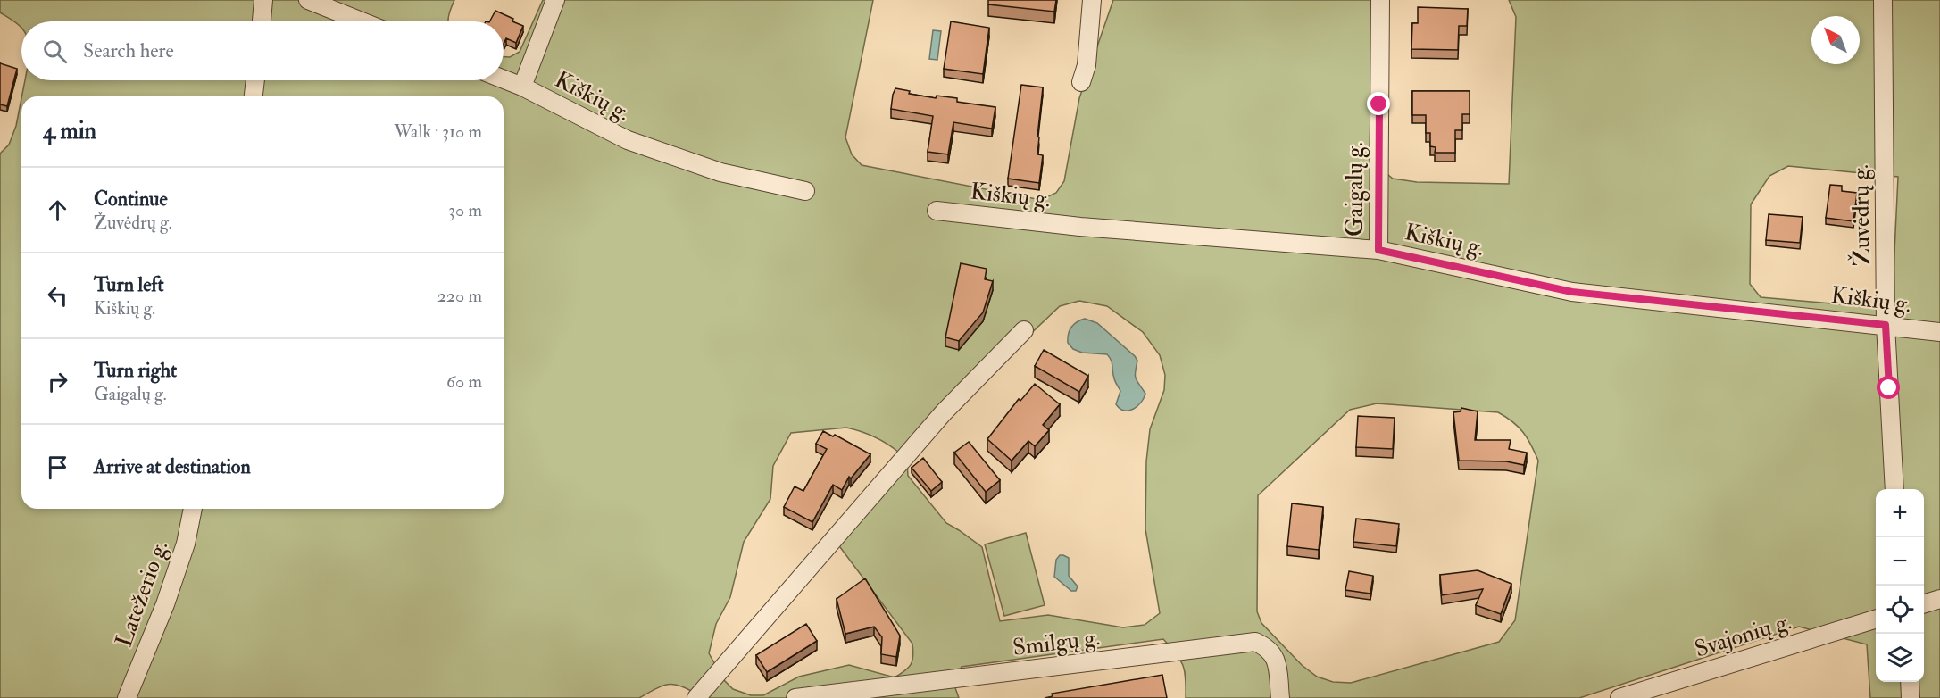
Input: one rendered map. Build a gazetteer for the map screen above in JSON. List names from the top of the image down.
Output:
{
  "streets": {
    "street": [
      "Kiškių g.",
      "Gaigalų g.",
      "Žuvėdrų g.",
      "Latežerio g.",
      "Svajonių g.",
      "Smilgų g."
    ]
  },
  "crossings": [
    ["Kiškių g.", "Gaigalų g."],
    ["Kiškių g.", "Žuvėdrų g."]
  ],
  "north": "top left",
  "page": {
    "search": "Search here",
    "heading": ["4 min", "Walk · 310 m"],
    "list": [
      ["Continue", "Žuvėdrų g.", "30 m"],
      ["Turn left", "Kiškių g.", "220 m"],
      ["Turn right", "Gaigalų g.", "60 m"],
      "Arrive at destination"
    ],
    "map_buttons": ["+", "−"]
  }
}
